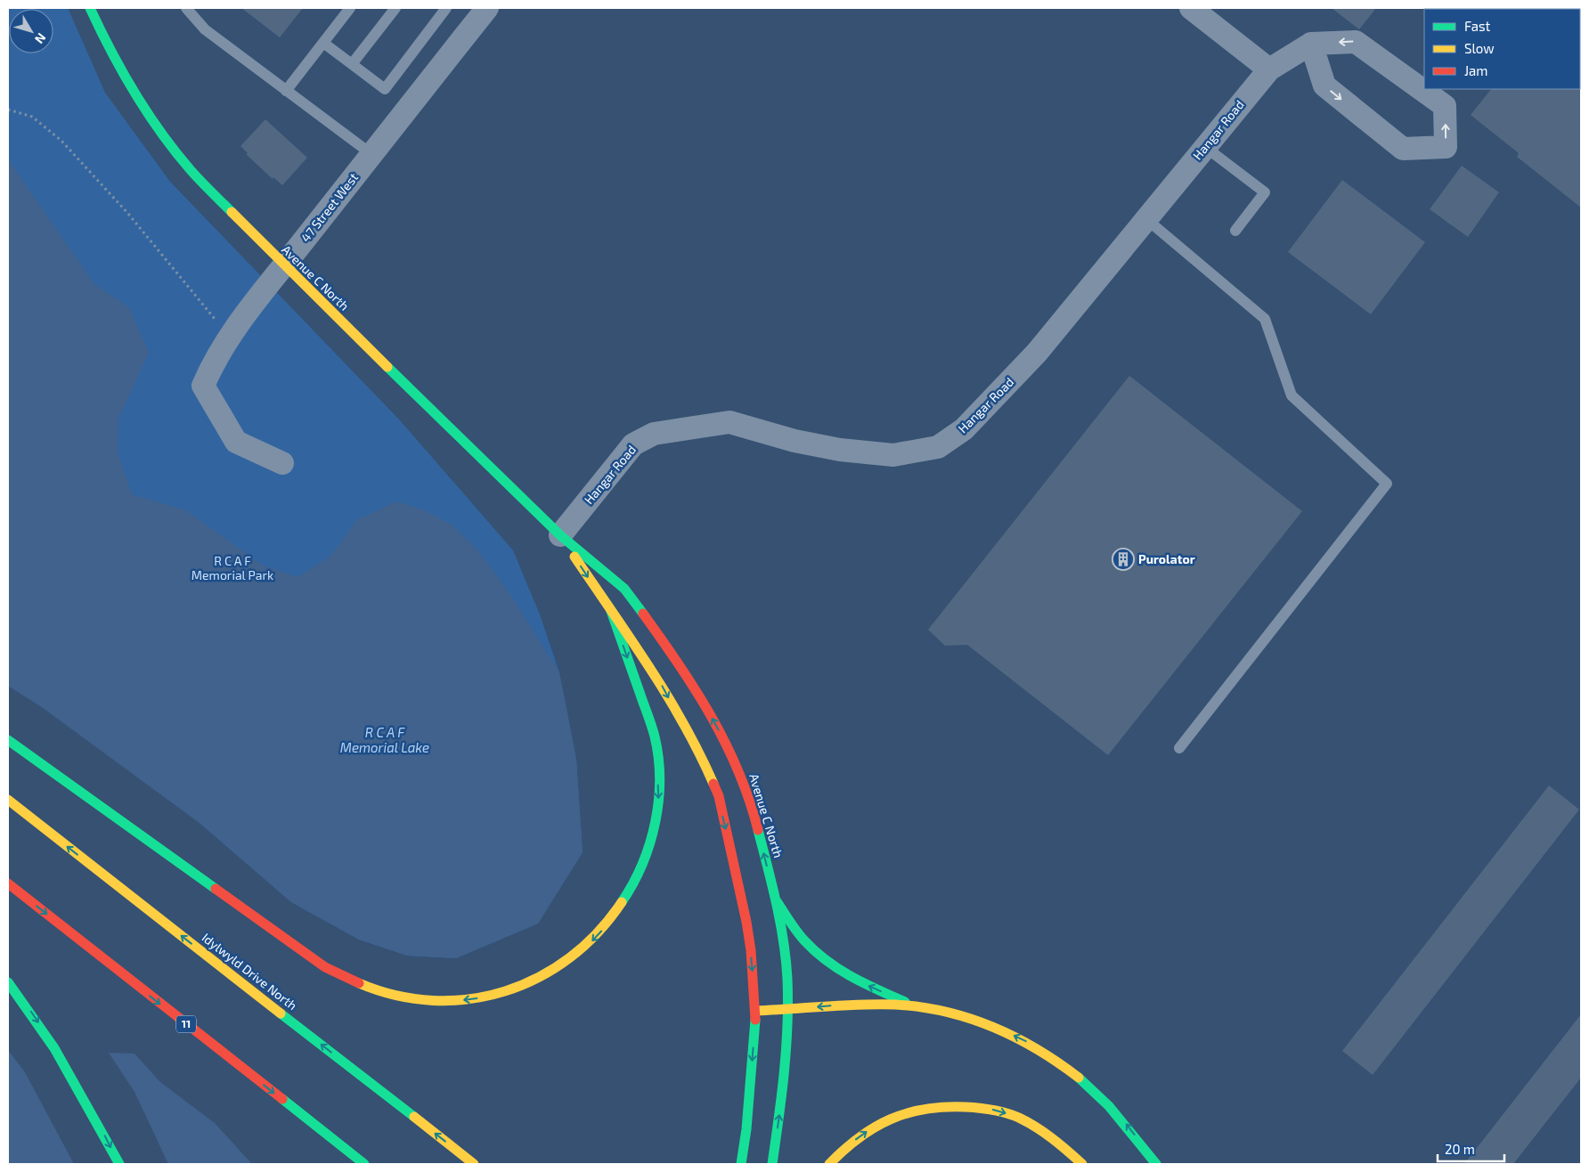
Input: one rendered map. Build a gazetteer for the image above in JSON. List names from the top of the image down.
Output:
{
  "streets": {
    "main road": ["Avenue C North", "Idylwyld Drive North", "11"],
    "street": ["Hangar Road", "47 Street West"]
  },
  "crossings": [
    ["Hangar Road", "Avenue C North"],
    ["47 Street West", "Avenue C North"]
  ],
  "water": ["R C A F Memorial Lake"],
  "parks": ["R C A F Memorial Park"],
  "places": {
    "building": ["Purolator"]
  },
  "legend": ["Fast", "Slow", "Jam"],
  "scale_bar": "20 m",
  "north": "bottom right"
}
